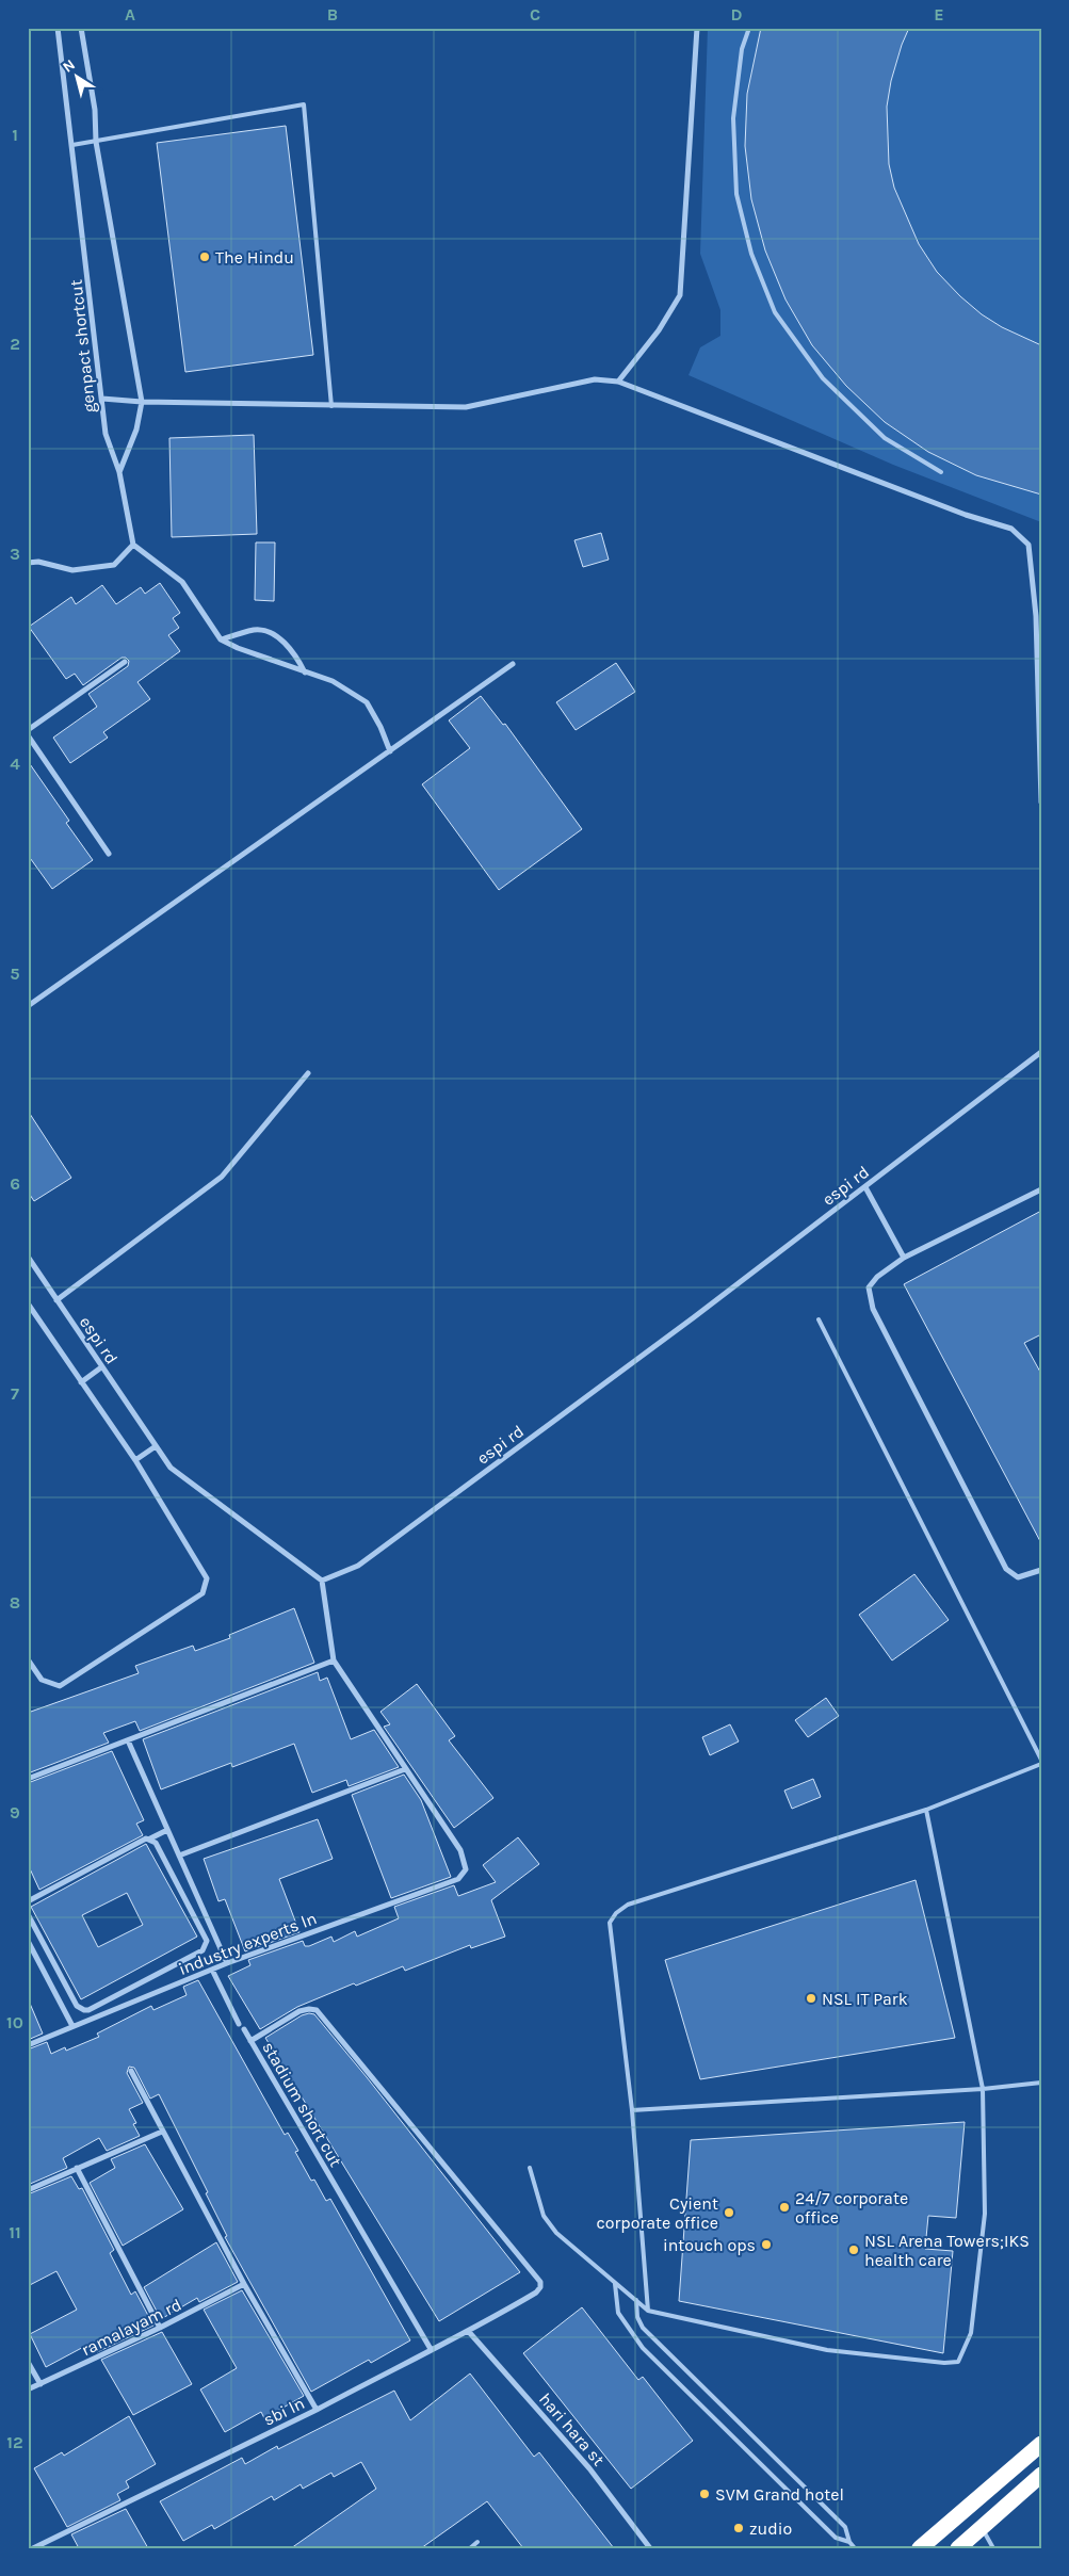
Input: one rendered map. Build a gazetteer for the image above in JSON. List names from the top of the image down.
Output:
{
  "streets": {
    "street": [
      "genpact shortcut",
      "espi rd",
      "industry experts ln",
      "stadium short cut",
      "ramalayam rd",
      "sbi ln",
      "hari hara st"
    ]
  },
  "crossings": [
    ["stadium short cut", "hari hara st"],
    ["ramalayam rd", "sbi ln"]
  ],
  "places": [
    "The Hindu",
    "NSL IT Park",
    "24/7 corporate office",
    "Cyient corporate office",
    "intouch ops",
    "NSL Arena Towers;IKS health care",
    "SVM Grand hotel",
    "zudio"
  ],
  "north": "top left",
  "grid": {
    "columns": [
      "A",
      "B",
      "C",
      "D",
      "E"
    ],
    "rows": [
      "1",
      "2",
      "3",
      "4",
      "5",
      "6",
      "7",
      "8",
      "9",
      "10",
      "11",
      "12"
    ]
  }
}
